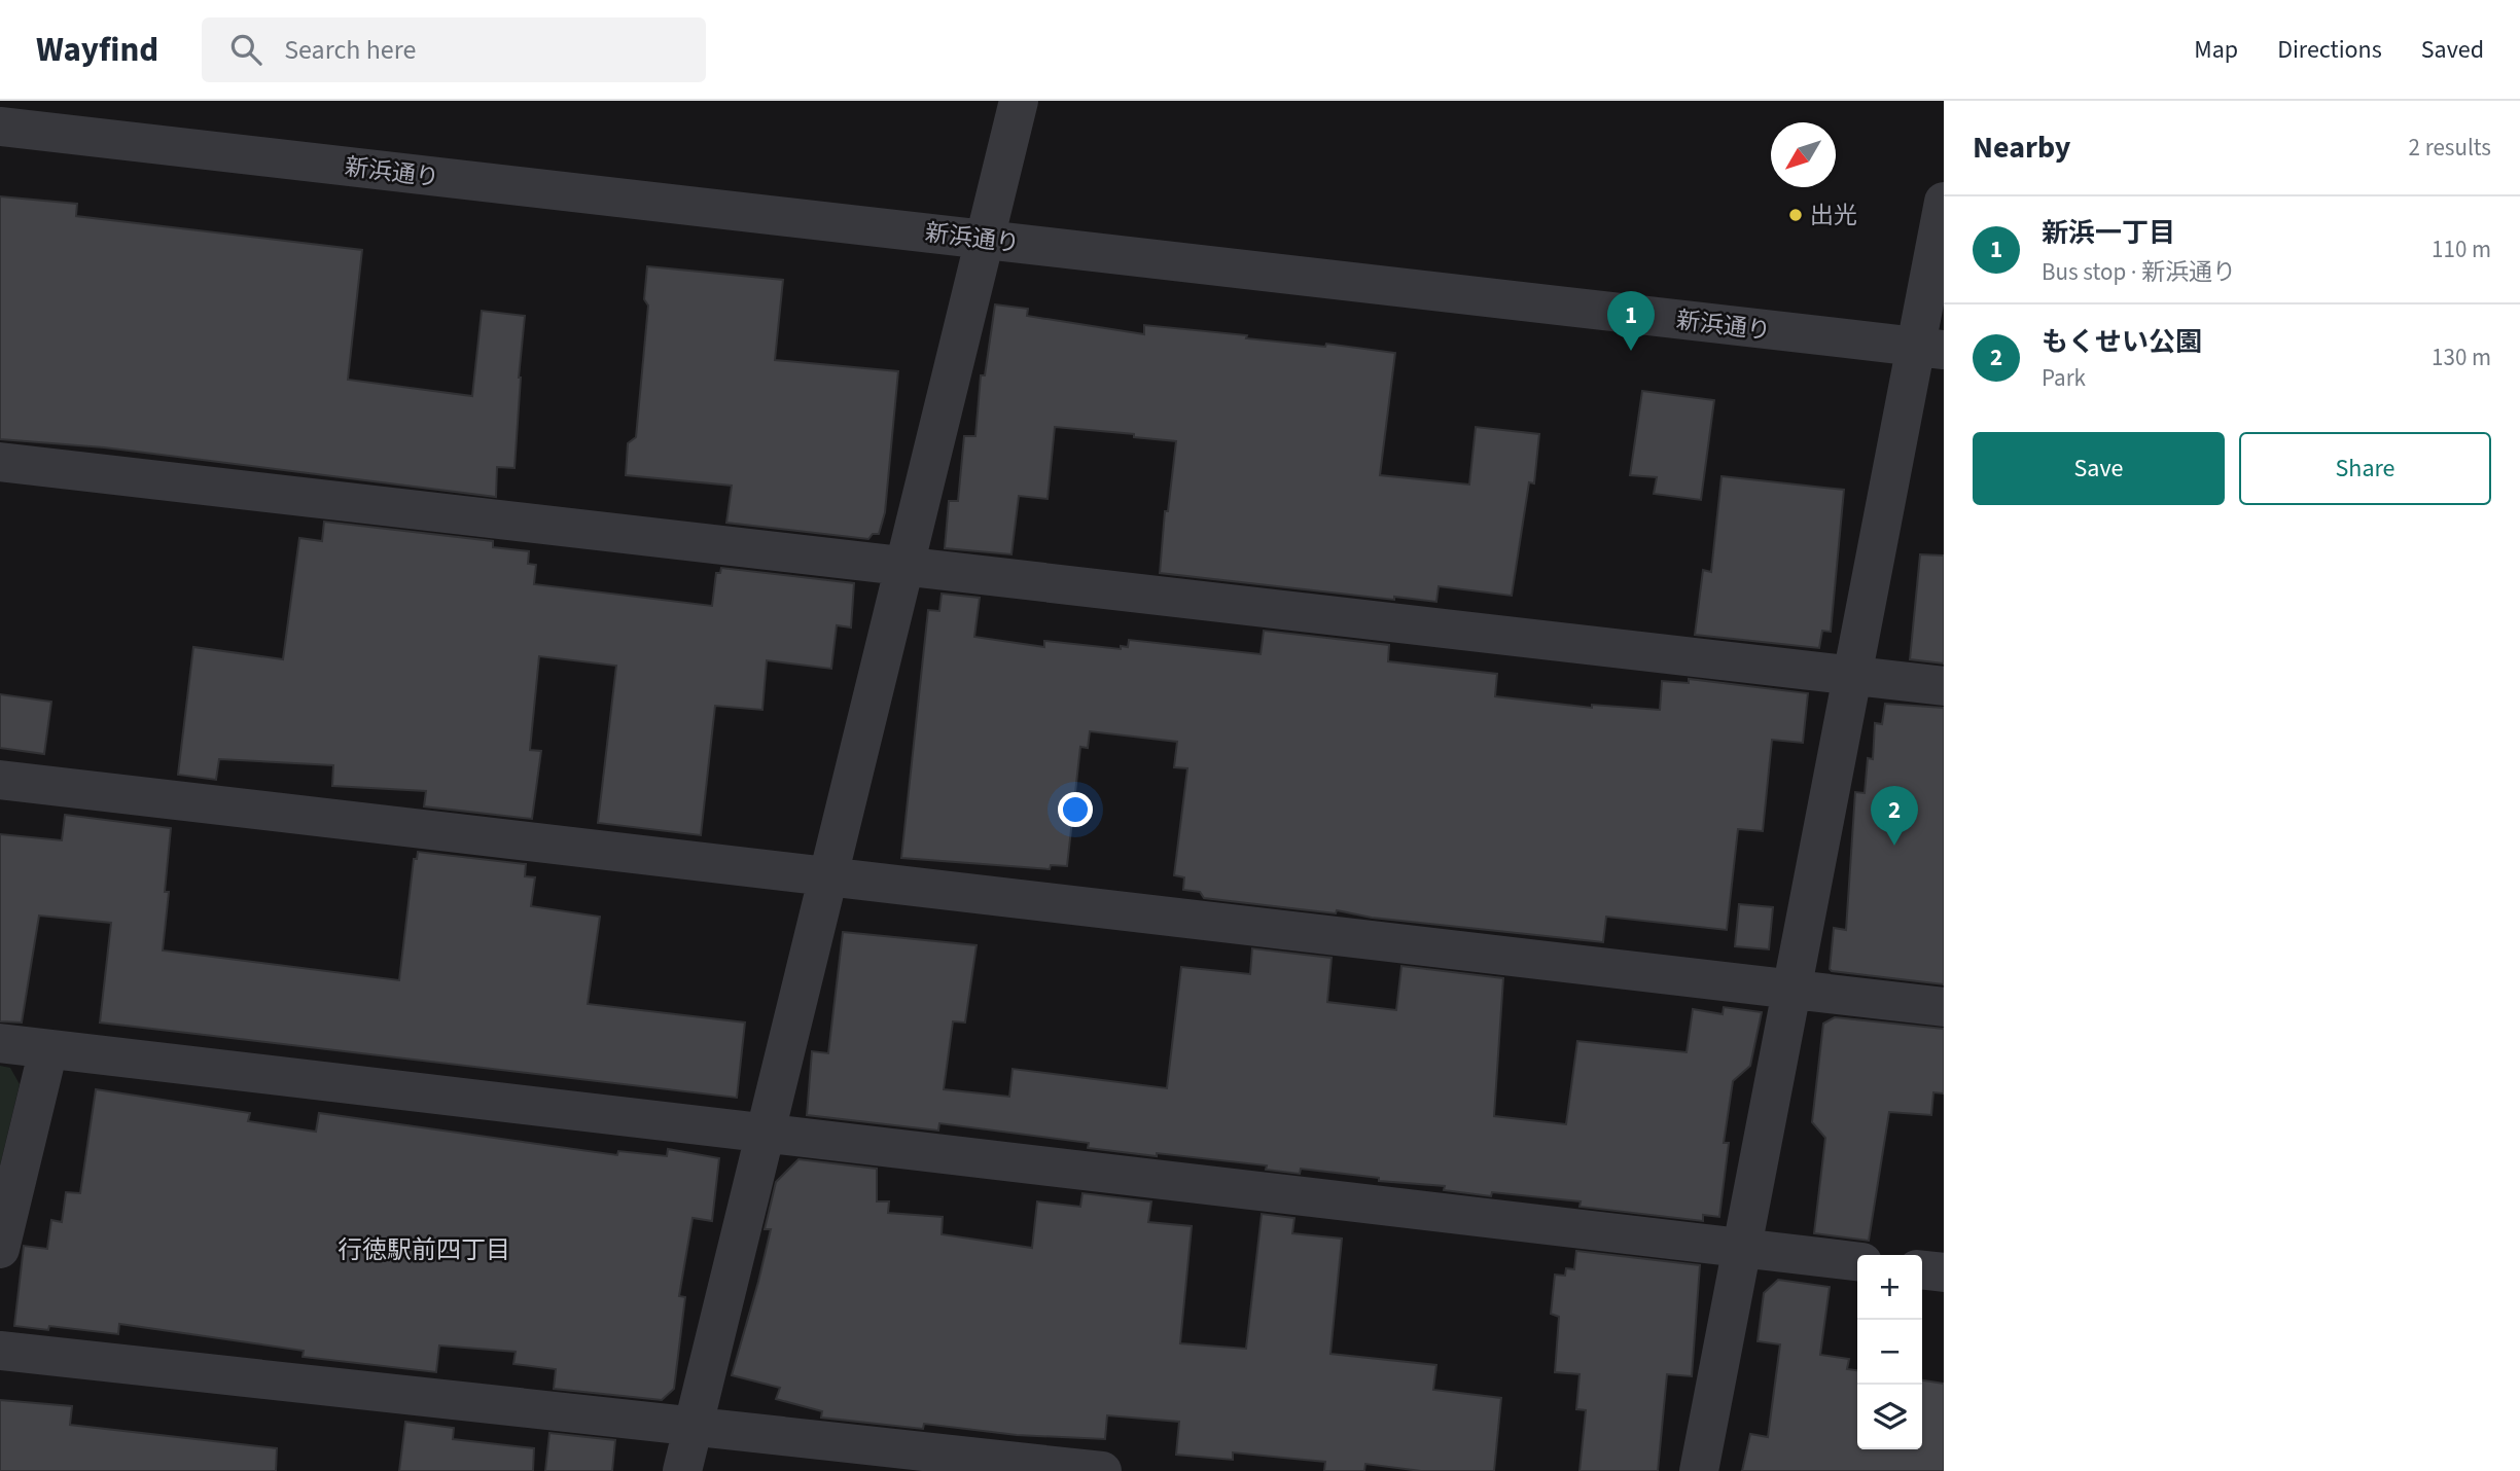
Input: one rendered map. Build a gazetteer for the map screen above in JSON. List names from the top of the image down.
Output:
{
  "streets": {
    "street": ["新浜通り"]
  },
  "districts": ["行徳駅前四丁目"],
  "places": ["出光"],
  "north": "bottom left",
  "page": {
    "header": "Wayfind",
    "search": "Search here",
    "nav": ["Map", "Directions", "Saved"],
    "heading": ["Nearby", "2 results"],
    "list": [
      {
        "mark": "1",
        "name": "新浜一丁目",
        "note": "Bus stop · 新浜通り",
        "value": "110 m"
      },
      {
        "mark": "2",
        "name": "もくせい公園",
        "note": "Park",
        "value": "130 m"
      }
    ],
    "pins": ["1", "2"],
    "buttons": ["Save", "Share"],
    "map_buttons": ["+", "−"]
  }
}
